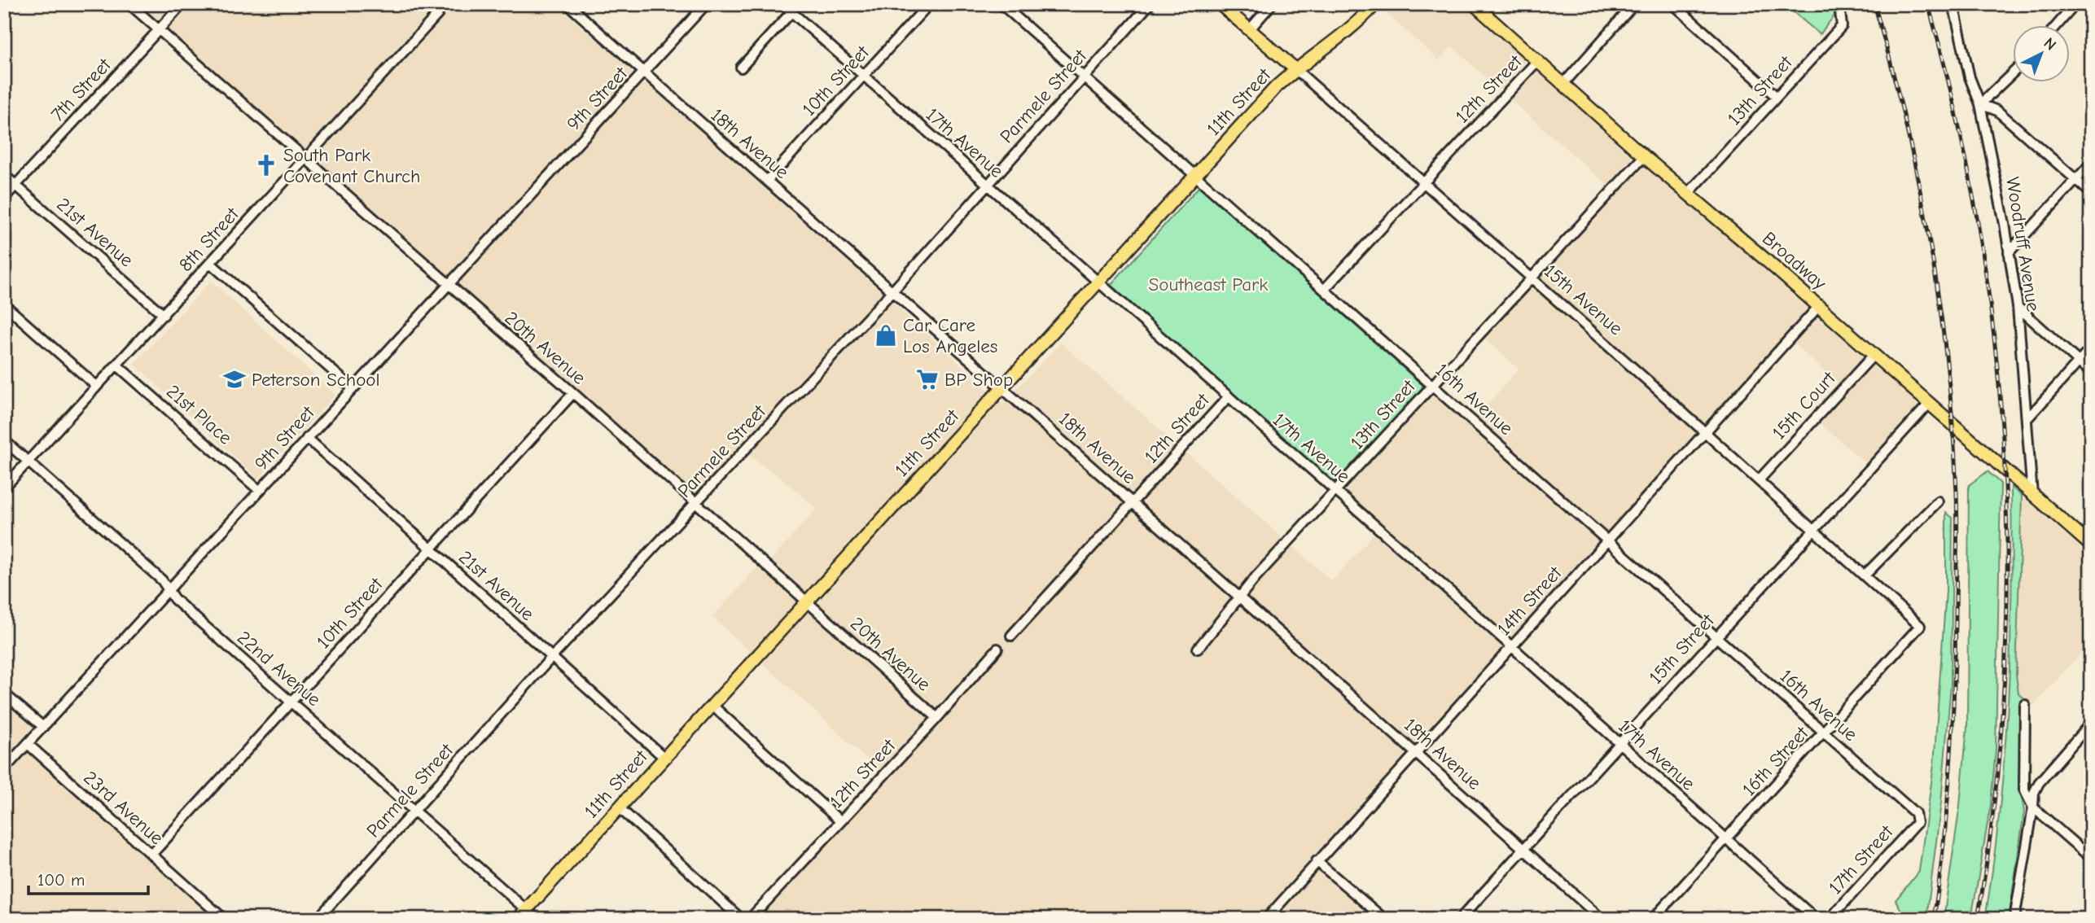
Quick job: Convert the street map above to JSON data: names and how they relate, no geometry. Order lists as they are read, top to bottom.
{
  "streets": {
    "main road": ["11th Street", "Broadway", "15th Avenue"],
    "street": [
      "10th Street",
      "12th Street",
      "7th Street",
      "13th Street",
      "Parmele Street",
      "9th Street",
      "17th Avenue",
      "18th Avenue",
      "21st Avenue",
      "8th Street",
      "Woodruff Avenue",
      "20th Avenue",
      "16th Avenue",
      "15th Court",
      "21st Place",
      "14th Street",
      "15th Street",
      "22nd Avenue",
      "16th Street",
      "23rd Avenue",
      "17th Street"
    ]
  },
  "crossings": [
    ["10th Street", "17th Avenue"],
    ["10th Street", "18th Avenue"],
    ["10th Street", "21st Avenue"],
    ["10th Street", "20th Avenue"],
    ["10th Street", "22nd Avenue"],
    ["10th Street", "23rd Avenue"],
    ["12th Street", "17th Avenue"],
    ["12th Street", "18th Avenue"],
    ["12th Street", "Broadway"],
    ["12th Street", "15th Avenue"],
    ["12th Street", "20th Avenue"],
    ["12th Street", "16th Avenue"],
    ["7th Street", "21st Avenue"],
    ["7th Street", "20th Avenue"],
    ["13th Street", "17th Avenue"],
    ["13th Street", "18th Avenue"],
    ["13th Street", "Broadway"],
    ["13th Street", "15th Avenue"],
    ["13th Street", "16th Avenue"],
    ["Parmele Street", "17th Avenue"],
    ["Parmele Street", "18th Avenue"],
    ["Parmele Street", "21st Avenue"],
    ["Parmele Street", "20th Avenue"],
    ["Parmele Street", "16th Avenue"],
    ["Parmele Street", "22nd Avenue"],
    ["9th Street", "18th Avenue"],
    ["9th Street", "21st Avenue"],
    ["9th Street", "20th Avenue"],
    ["9th Street", "21st Place"],
    ["9th Street", "22nd Avenue"],
    ["9th Street", "23rd Avenue"],
    ["11th Street", "17th Avenue"],
    ["11th Street", "18th Avenue"],
    ["11th Street", "21st Avenue"],
    ["11th Street", "15th Avenue"],
    ["11th Street", "20th Avenue"],
    ["11th Street", "16th Avenue"],
    ["11th Street", "22nd Avenue"],
    ["17th Avenue", "14th Street"],
    ["17th Avenue", "15th Street"],
    ["17th Avenue", "16th Street"],
    ["18th Avenue", "14th Street"],
    ["18th Avenue", "15th Street"],
    ["21st Avenue", "8th Street"],
    ["8th Street", "20th Avenue"],
    ["8th Street", "21st Place"],
    ["8th Street", "22nd Avenue"],
    ["Woodruff Avenue", "Broadway"],
    ["Broadway", "15th Court"],
    ["Broadway", "14th Street"],
    ["Broadway", "15th Street"],
    ["15th Avenue", "15th Court"],
    ["15th Avenue", "14th Street"],
    ["15th Avenue", "15th Street"],
    ["15th Avenue", "16th Street"],
    ["16th Avenue", "14th Street"],
    ["16th Avenue", "15th Street"],
    ["16th Avenue", "16th Street"],
    ["16th Avenue", "17th Street"]
  ],
  "parks": ["Southeast Park"],
  "places": {
    "church": ["South Park Covenant Church"],
    "shop": ["Car Care Los Angeles"],
    "school or university": ["Peterson School"],
    "supermarket": ["BP Shop"]
  },
  "scale_bar": "100 m",
  "north": "top right"
}
